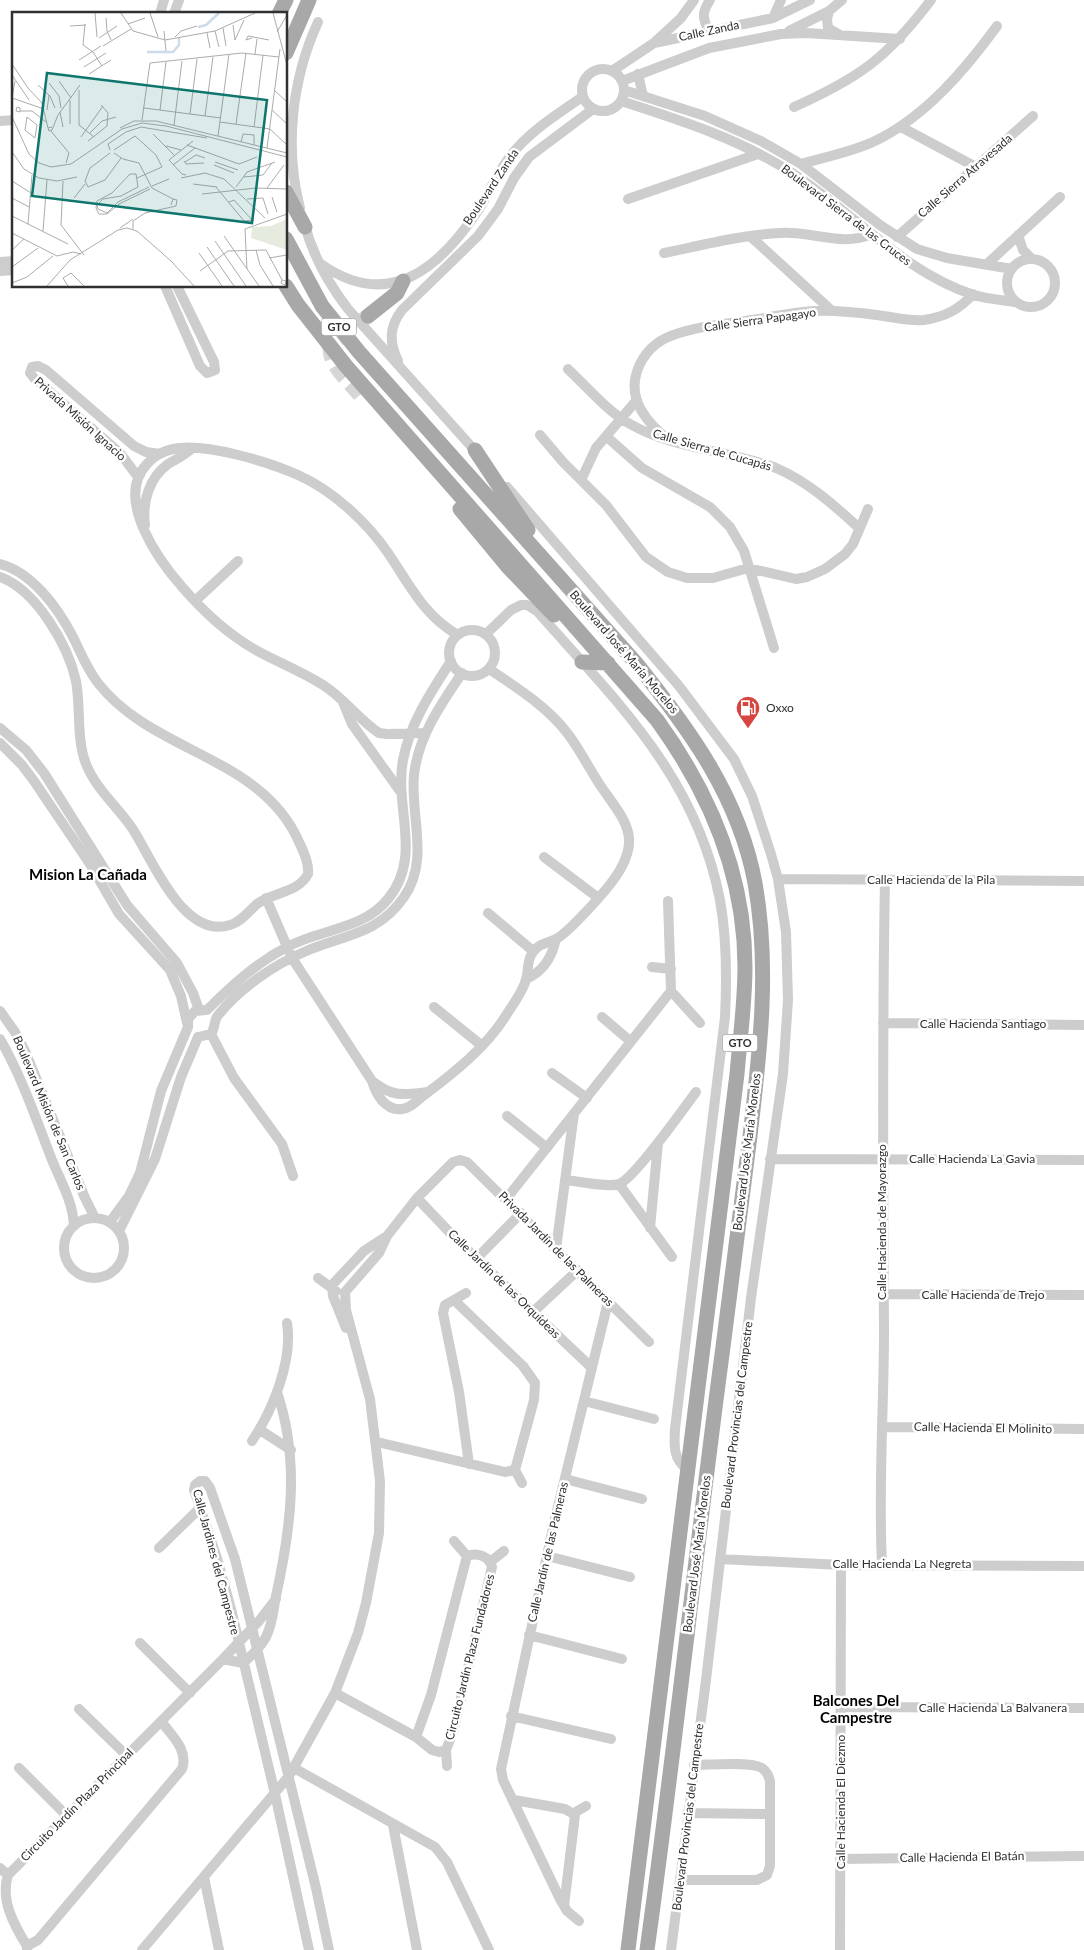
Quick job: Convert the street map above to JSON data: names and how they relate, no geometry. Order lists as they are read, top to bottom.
{
  "streets": {
    "main road": ["GTO", "Boulevard José María Morelos"],
    "street": [
      "Calle Zanda",
      "Calle Sierra Atravesada",
      "Boulevard Zanda",
      "Boulevard Sierra de las Cruces",
      "Calle Sierra Papagayo",
      "Privada Misión Ignacio",
      "Calle Sierra de Cucapás",
      "Calle Hacienda de la Pila",
      "Calle Hacienda Santiago",
      "Boulevard Misión de San Carlos",
      "Calle Hacienda La Gavia",
      "Calle Hacienda de Mayorazgo",
      "Privada Jardín de las Palmeras",
      "Calle Jardín de las Orquídeas",
      "Calle Hacienda de Trejo",
      "Boulevard Provincias del Campestre",
      "Calle Hacienda El Molinito",
      "Calle Jardín de las Palmeras",
      "Calle Jardines del Campestre",
      "Calle Hacienda La Negreta",
      "Circuito Jardín Plaza Fundadores",
      "Calle Hacienda La Balvanera",
      "Calle Hacienda El Diezmo",
      "Circuito Jardín Plaza Principal",
      "Calle Hacienda El Batán"
    ]
  },
  "crossings": [
    ["Calle Zanda", "Boulevard Zanda"],
    ["Calle Zanda", "Boulevard Sierra de las Cruces"],
    ["Calle Sierra Atravesada", "Boulevard Sierra de las Cruces"],
    ["Boulevard Zanda", "Boulevard Sierra de las Cruces"],
    ["Boulevard Zanda", "Boulevard Provincias del Campestre"],
    ["Boulevard Sierra de las Cruces", "Calle Sierra Papagayo"],
    ["Calle Hacienda de la Pila", "Calle Hacienda de Mayorazgo"],
    ["Calle Hacienda de la Pila", "Boulevard Provincias del Campestre"],
    ["Calle Hacienda Santiago", "Calle Hacienda de Mayorazgo"],
    ["Calle Hacienda La Gavia", "Calle Hacienda de Mayorazgo"],
    ["Calle Hacienda La Gavia", "Boulevard Provincias del Campestre"],
    ["Calle Hacienda de Mayorazgo", "Calle Hacienda de Trejo"],
    ["Calle Hacienda de Mayorazgo", "Calle Hacienda El Molinito"],
    ["Calle Hacienda de Mayorazgo", "Calle Hacienda La Negreta"],
    ["Privada Jardín de las Palmeras", "Calle Jardín de las Orquídeas"],
    ["Privada Jardín de las Palmeras", "Calle Jardín de las Palmeras"],
    ["Calle Jardín de las Orquídeas", "Calle Jardín de las Palmeras"],
    ["Boulevard Provincias del Campestre", "Calle Hacienda La Negreta"],
    ["Calle Jardines del Campestre", "Circuito Jardín Plaza Principal"],
    ["Calle Hacienda La Negreta", "Calle Hacienda El Diezmo"],
    ["Calle Hacienda La Balvanera", "Calle Hacienda El Diezmo"],
    ["Calle Hacienda El Diezmo", "Calle Hacienda El Batán"]
  ],
  "districts": ["Mision La Cañada", "Balcones Del Campestre"],
  "places": {
    "fuel station": ["Oxxo"]
  }
}
